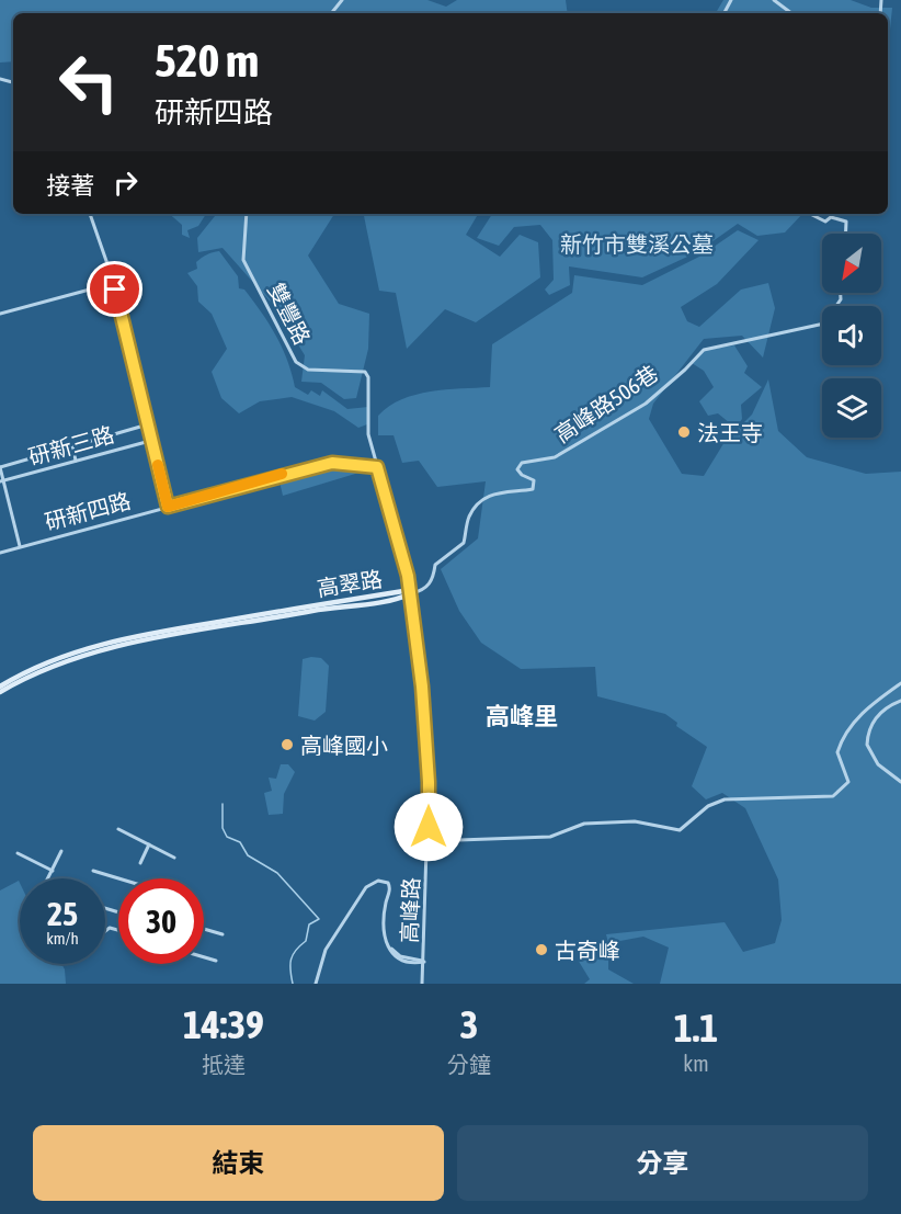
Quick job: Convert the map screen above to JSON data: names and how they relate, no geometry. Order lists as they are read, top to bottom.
{
  "streets": {
    "street": [
      "雙豐路",
      "高峰路506巷",
      "研新三路",
      "研新四路",
      "高翠路",
      "高峰路"
    ]
  },
  "crossings": [
    ["雙豐路", "高峰路"],
    ["高峰路506巷", "高翠路"],
    ["高峰路506巷", "高峰路"],
    ["研新四路", "高峰路"],
    ["高翠路", "高峰路"]
  ],
  "districts": ["高峰里"],
  "parks": ["新竹市雙溪公墓"],
  "places": ["法王寺", "高峰國小", "古奇峰"],
  "north": "bottom left",
  "page": {
    "turn": ["520 m", "研新四路"],
    "then": "接著",
    "speed": "25 km/h",
    "limit": "30",
    "eta": [
      "14:39",
      "抵達",
      "3",
      "分鐘",
      "1.1",
      "km"
    ],
    "buttons": ["結束", "分享"]
  }
}
